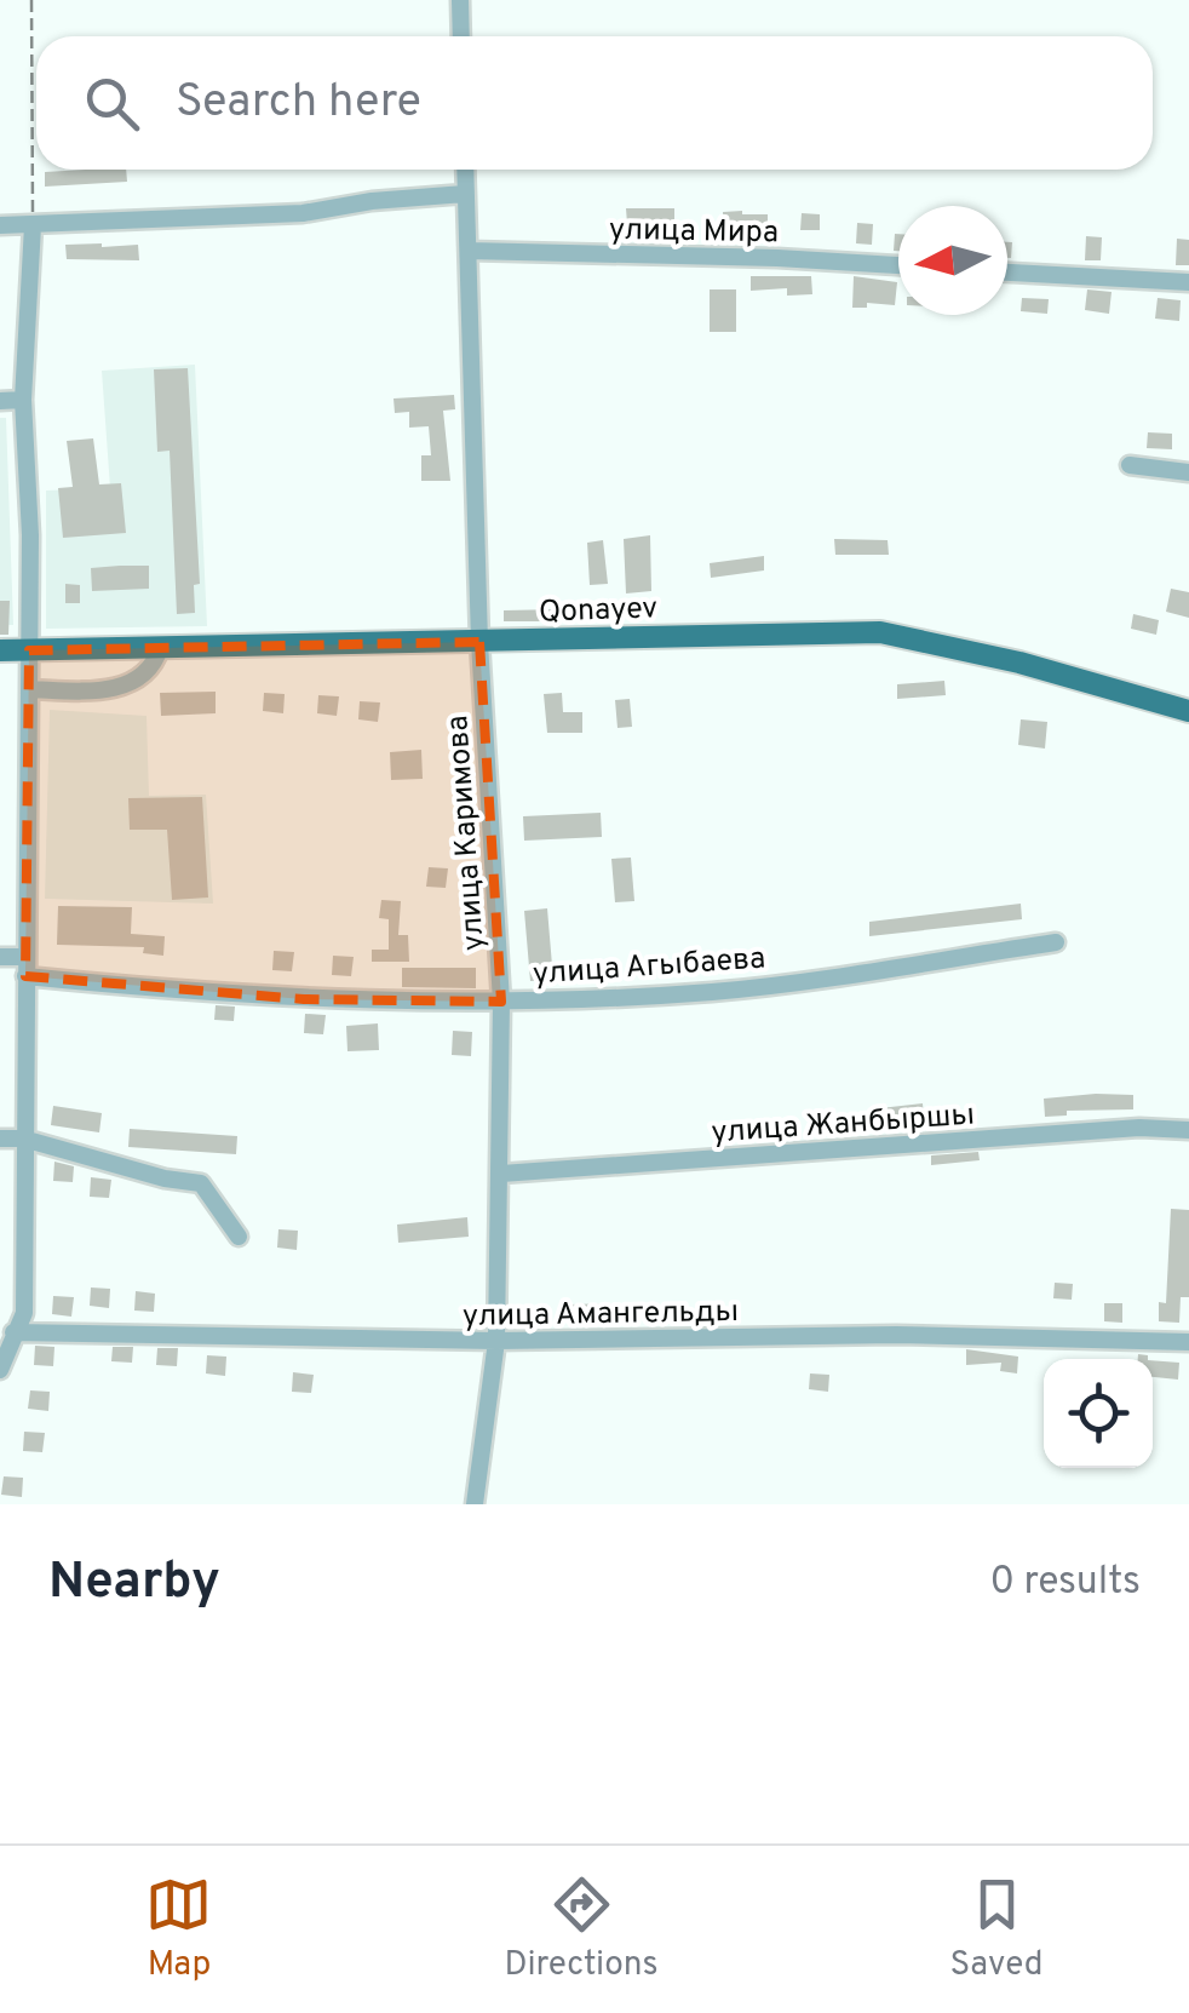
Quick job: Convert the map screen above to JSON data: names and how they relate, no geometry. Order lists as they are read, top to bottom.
{
  "streets": {
    "main road": ["Qonayev"],
    "street": [
      "улица Мира",
      "улица Каримова",
      "улица Агыбаева",
      "улица Жанбыршы",
      "улица Амангельды"
    ]
  },
  "crossings": [
    ["улица Мира", "улица Каримова"],
    ["Qonayev", "улица Каримова"],
    ["улица Каримова", "улица Агыбаева"],
    ["улица Каримова", "улица Жанбыршы"],
    ["улица Каримова", "улица Амангельды"]
  ],
  "north": "left",
  "page": {
    "search": "Search here",
    "heading": ["Nearby", "0 results"],
    "nav": ["Map", "Directions", "Saved"]
  }
}
